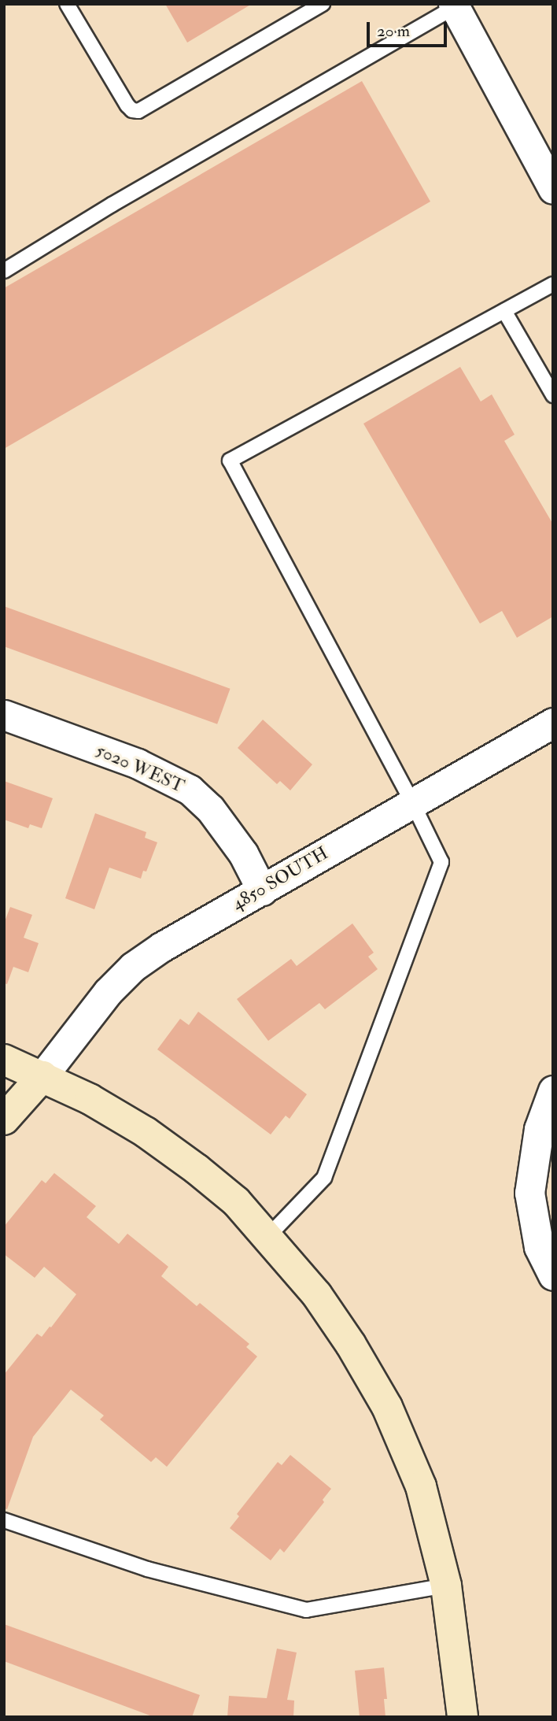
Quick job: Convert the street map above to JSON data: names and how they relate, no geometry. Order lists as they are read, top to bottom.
{
  "streets": {
    "street": ["5020 WEST", "4850 SOUTH"]
  },
  "crossings": [
    ["5020 WEST", "4850 SOUTH"]
  ],
  "scale_bar": "20 m"
}
